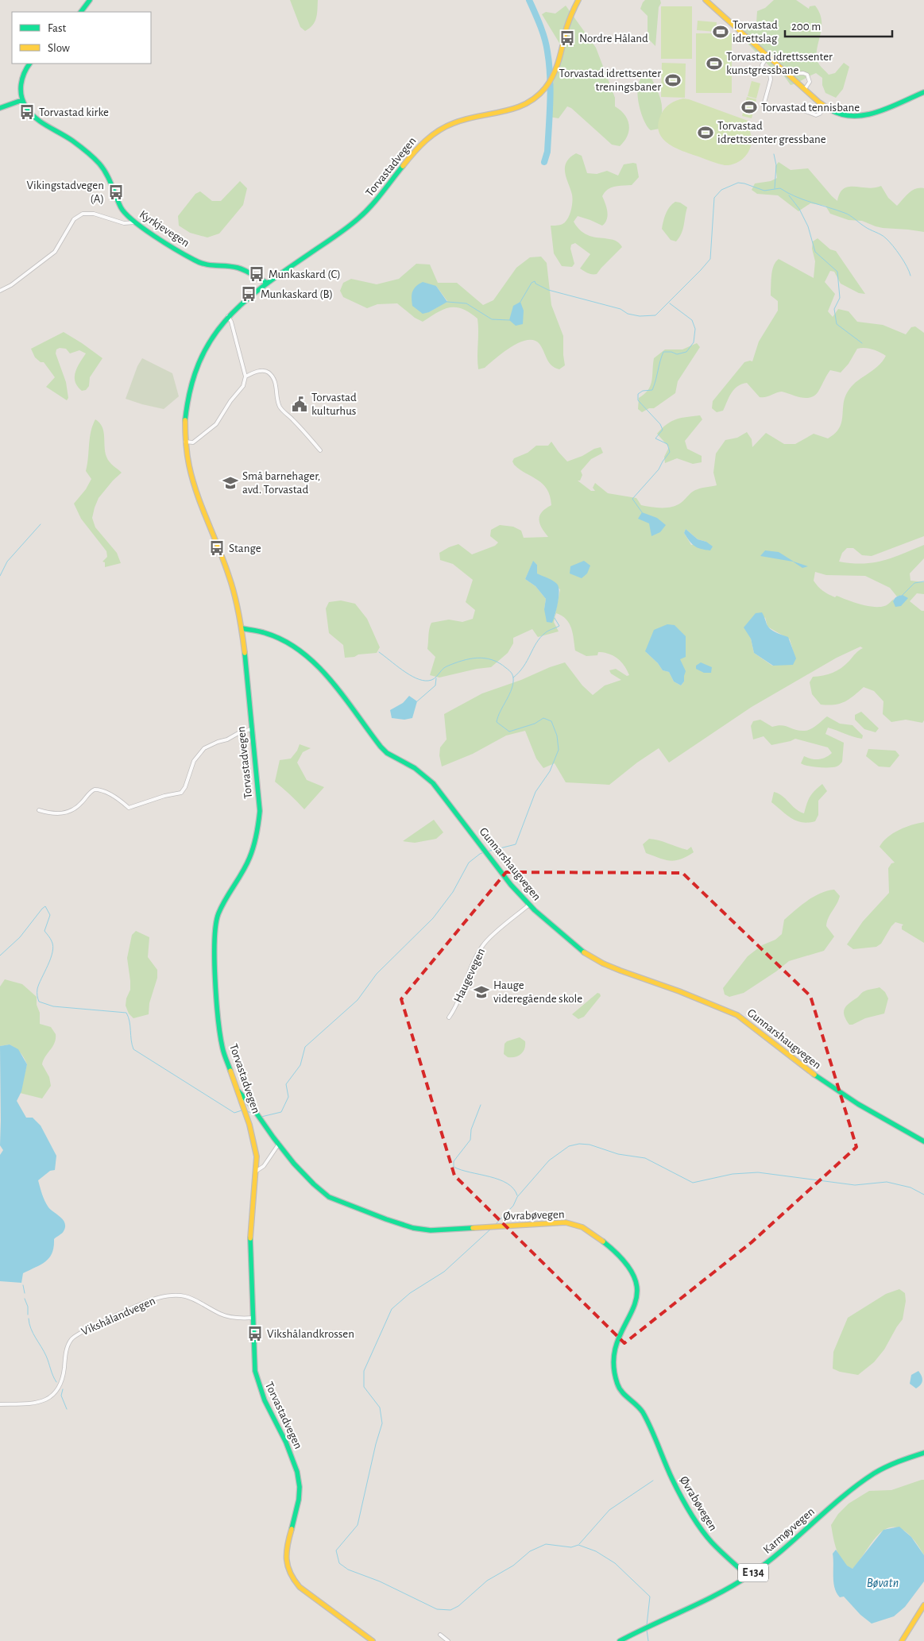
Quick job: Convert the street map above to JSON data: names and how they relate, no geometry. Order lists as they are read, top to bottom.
{
  "streets": {
    "main road": [
      "Torvastadvegen",
      "Kyrkjevegen",
      "Gunnarshaugvegen",
      "Øvrabøvegen",
      "Karmøyvegen",
      "E 134"
    ],
    "street": ["Haugevegen", "Vikshålandvegen"]
  },
  "crossings": [
    ["Torvastadvegen", "Kyrkjevegen"],
    ["Torvastadvegen", "Gunnarshaugvegen"],
    ["Torvastadvegen", "Øvrabøvegen"],
    ["Torvastadvegen", "Vikshålandvegen"],
    ["Gunnarshaugvegen", "Haugevegen"],
    ["Øvrabøvegen", "Karmøyvegen"],
    ["Karmøyvegen", "E 134"]
  ],
  "water": ["Bøvatn"],
  "places": {
    "sports": [
      "Torvastad idrettslag",
      "Torvastad idrettssenter kunstgressbane",
      "Torvastad idrettsenter treningsbaner",
      "Torvastad tennisbane",
      "Torvastad idrettssenter gressbane"
    ],
    "bus stop": [
      "Nordre Håland",
      "Torvastad kirke",
      "Vikingstadvegen (A)",
      "Munkaskard (C)",
      "Munkaskard (B)",
      "Stange",
      "Vikshålandkrossen"
    ],
    "public building": ["Torvastad kulturhus"],
    "school or university": ["Små barnehager, avd. Torvastad", "Hauge videregående skole"]
  },
  "legend": ["Fast", "Slow"],
  "scale_bar": "200 m"
}
